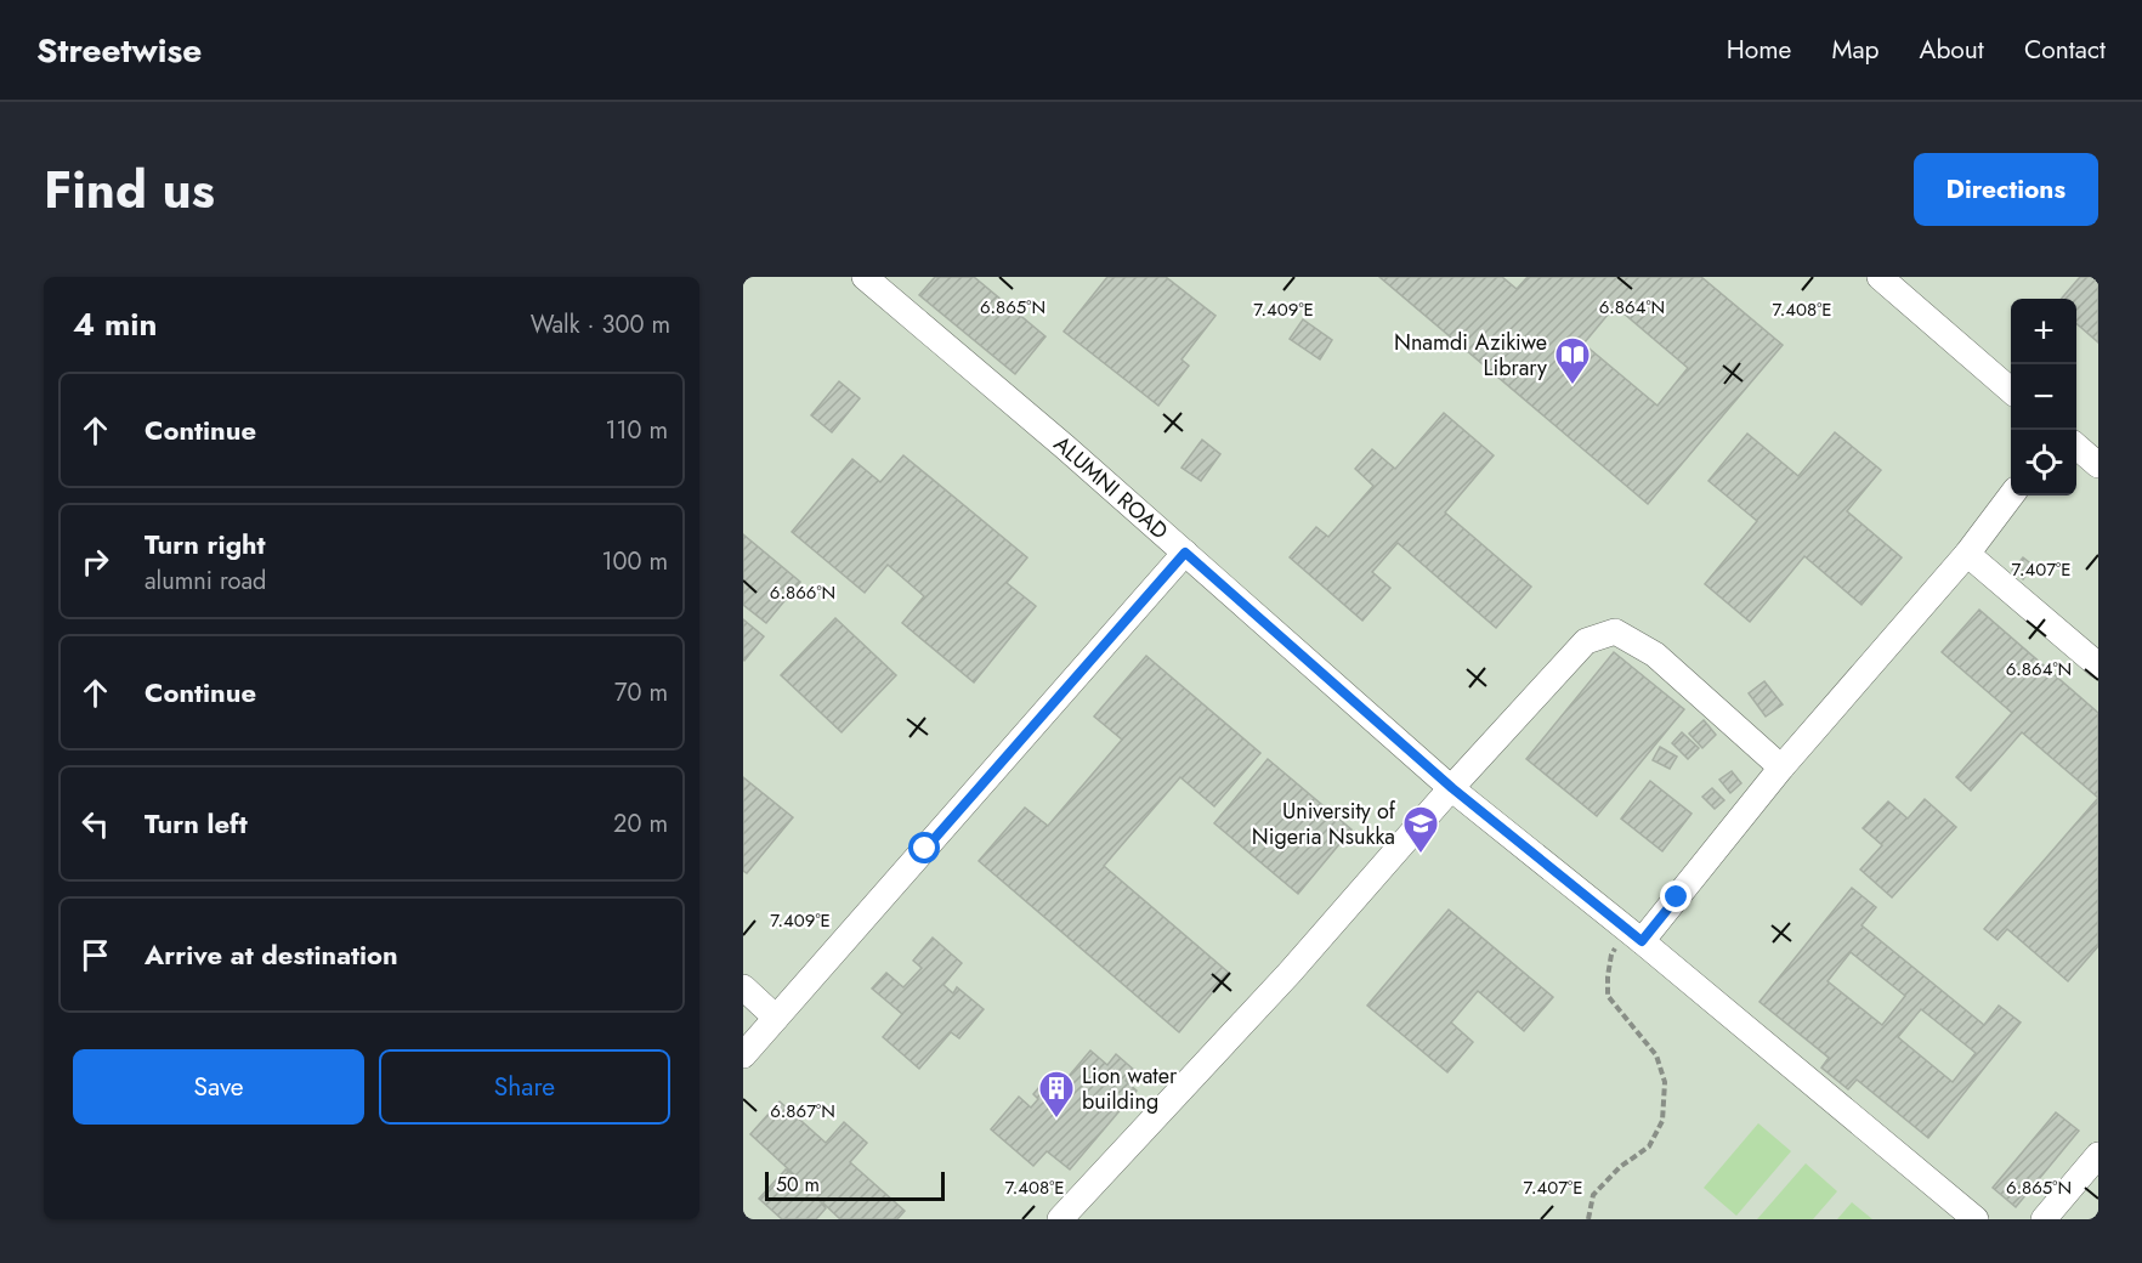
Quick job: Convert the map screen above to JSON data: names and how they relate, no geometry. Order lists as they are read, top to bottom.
{
  "streets": {
    "street": ["ALUMNI ROAD"]
  },
  "places": {
    "library": ["Nnamdi Azikiwe Library"],
    "school or university": ["University of Nigeria Nsukka"],
    "building": ["Lion water building"]
  },
  "scale_bar": "50 m",
  "page": {
    "header": "Streetwise",
    "nav": [
      "Home",
      "Map",
      "About",
      "Contact"
    ],
    "title": "Find us",
    "buttons": [
      "Directions",
      ["Save", "Share"]
    ],
    "heading": ["4 min", "Walk · 300 m"],
    "map_buttons": ["+", "−"],
    "list": [
      ["Continue", "110 m"],
      ["Turn right", "alumni road", "100 m"],
      ["Continue", "70 m"],
      ["Turn left", "20 m"],
      "Arrive at destination"
    ],
    "scale": "50 m"
  },
  "coordinates": [
    "6.865°N",
    "6.864°N",
    "7.409°E",
    "7.408°E",
    "7.407°E",
    "6.866°N",
    "6.867°N"
  ]
}
